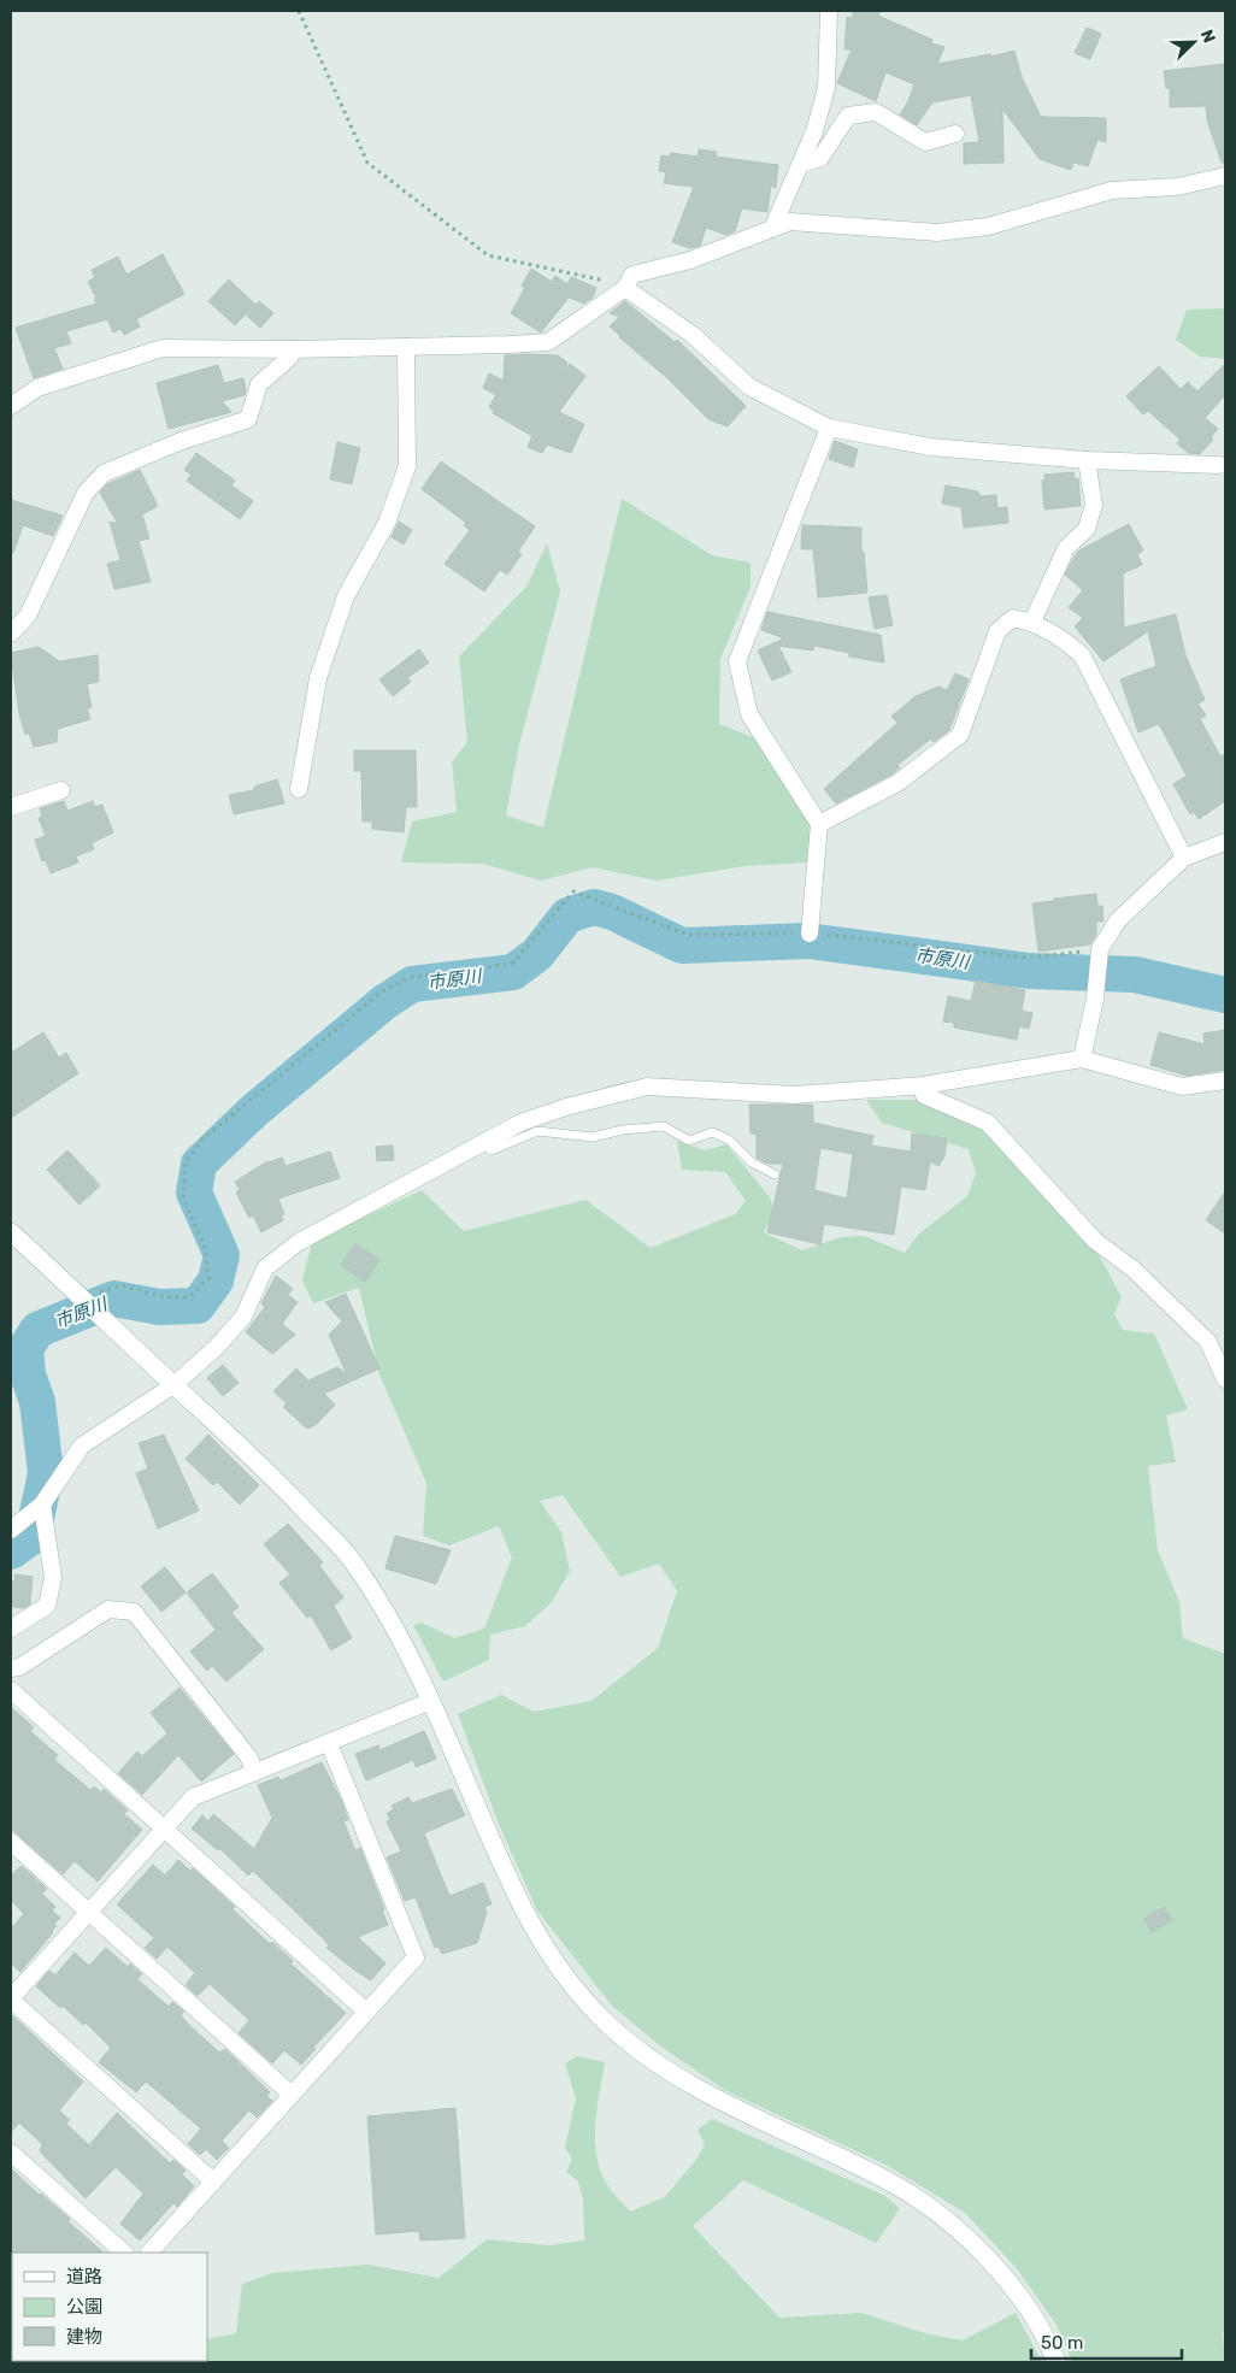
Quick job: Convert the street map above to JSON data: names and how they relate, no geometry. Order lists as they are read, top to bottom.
{
  "water": ["市原川"],
  "legend": ["道路", "公園", "建物"],
  "scale_bar": "50 m",
  "north": "top right"
}
